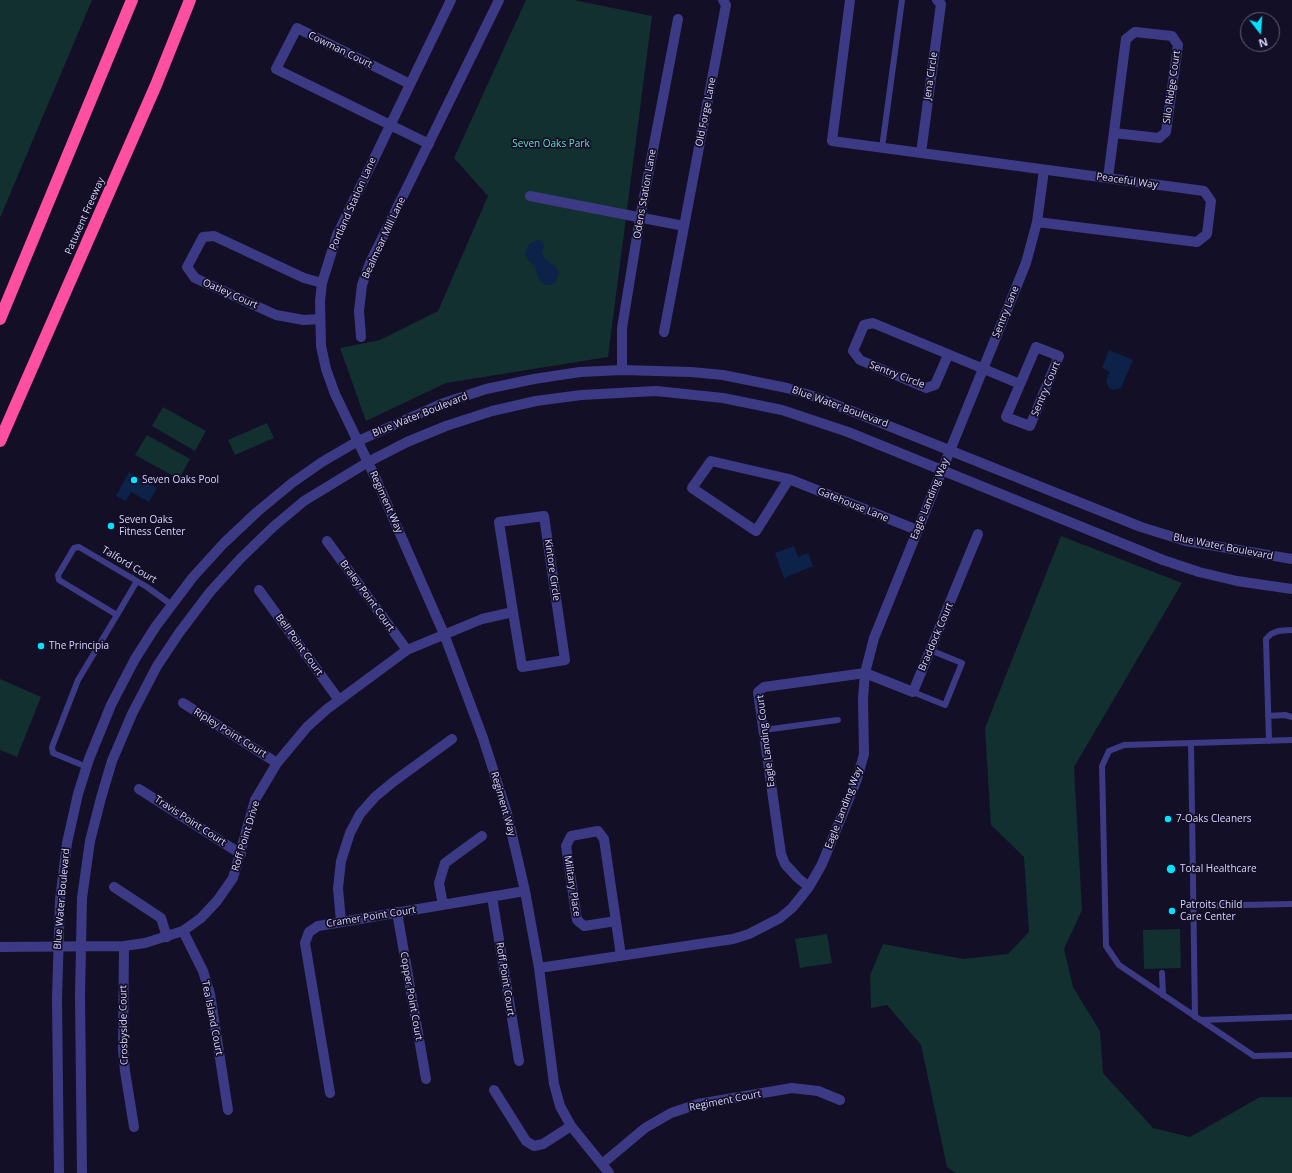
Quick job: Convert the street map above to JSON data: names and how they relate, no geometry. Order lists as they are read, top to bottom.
{
  "streets": {
    "highway": ["Patuxent Freeway"],
    "street": [
      "Cowman Court",
      "Jena Circle",
      "Silo Ridge Court",
      "Old Forge Lane",
      "Peaceful Way",
      "Odens Station Lane",
      "Portland Station Lane",
      "Bealmear Mill Lane",
      "Oatley Court",
      "Sentry Lane",
      "Sentry Circle",
      "Sentry Court",
      "Blue Water Boulevard",
      "Eagle Landing Way",
      "Regiment Way",
      "Gatehouse Lane",
      "Kintore Circle",
      "Braley Point Court",
      "Braddock Court",
      "Bell Point Court",
      "Ripley Point Court",
      "Eagle Landing Court",
      "Travis Point Court",
      "Roff Point Drive",
      "Military Place",
      "Cramer Point Court",
      "Roff Point Court",
      "Copper Point Court",
      "Tea Island Court",
      "Crosbyside Court",
      "Regiment Court"
    ],
    "lane": ["Talford Court"]
  },
  "crossings": [
    ["Cowman Court", "Portland Station Lane"],
    ["Jena Circle", "Peaceful Way"],
    ["Silo Ridge Court", "Peaceful Way"],
    ["Peaceful Way", "Sentry Lane"],
    ["Odens Station Lane", "Blue Water Boulevard"],
    ["Portland Station Lane", "Oatley Court"],
    ["Portland Station Lane", "Blue Water Boulevard"],
    ["Portland Station Lane", "Regiment Way"],
    ["Sentry Lane", "Sentry Circle"],
    ["Sentry Lane", "Blue Water Boulevard"],
    ["Sentry Lane", "Eagle Landing Way"],
    ["Blue Water Boulevard", "Eagle Landing Way"],
    ["Blue Water Boulevard", "Regiment Way"],
    ["Blue Water Boulevard", "Talford Court"],
    ["Blue Water Boulevard", "Roff Point Drive"],
    ["Eagle Landing Way", "Regiment Way"],
    ["Eagle Landing Way", "Gatehouse Lane"],
    ["Eagle Landing Way", "Eagle Landing Court"],
    ["Eagle Landing Way", "Military Place"],
    ["Regiment Way", "Roff Point Drive"],
    ["Regiment Way", "Cramer Point Court"],
    ["Regiment Way", "Regiment Court"],
    ["Braley Point Court", "Roff Point Drive"],
    ["Bell Point Court", "Roff Point Drive"],
    ["Ripley Point Court", "Roff Point Drive"],
    ["Travis Point Court", "Roff Point Drive"],
    ["Roff Point Drive", "Tea Island Court"],
    ["Roff Point Drive", "Crosbyside Court"],
    ["Cramer Point Court", "Roff Point Court"],
    ["Cramer Point Court", "Copper Point Court"]
  ],
  "parks": ["Seven Oaks Park"],
  "places": [
    "Seven Oaks Pool",
    "Seven Oaks Fitness Center",
    "The Principia",
    "7-Oaks Cleaners",
    "Total Healthcare",
    "Patroits Child Care Center"
  ],
  "north": "bottom"
}
